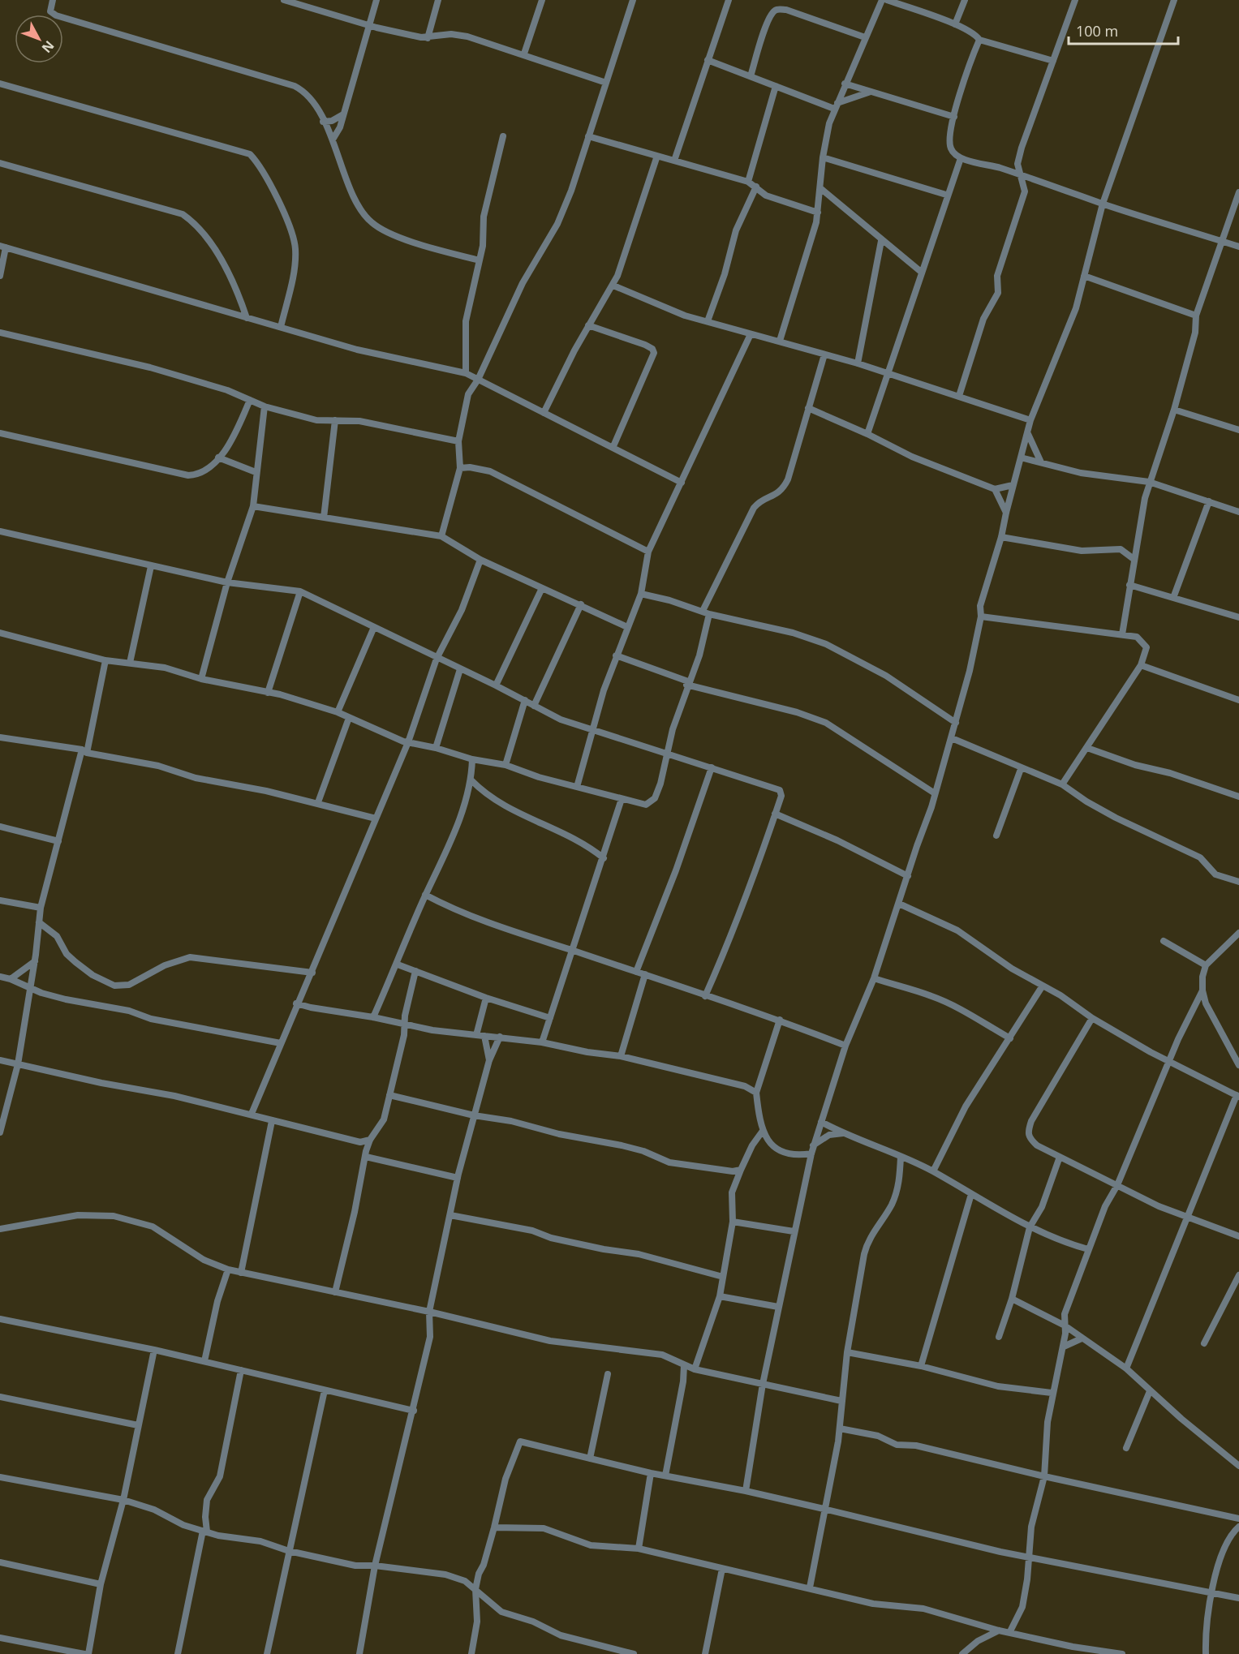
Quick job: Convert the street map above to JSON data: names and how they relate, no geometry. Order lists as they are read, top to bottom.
{
  "scale_bar": "100 m",
  "north": "bottom right"
}
